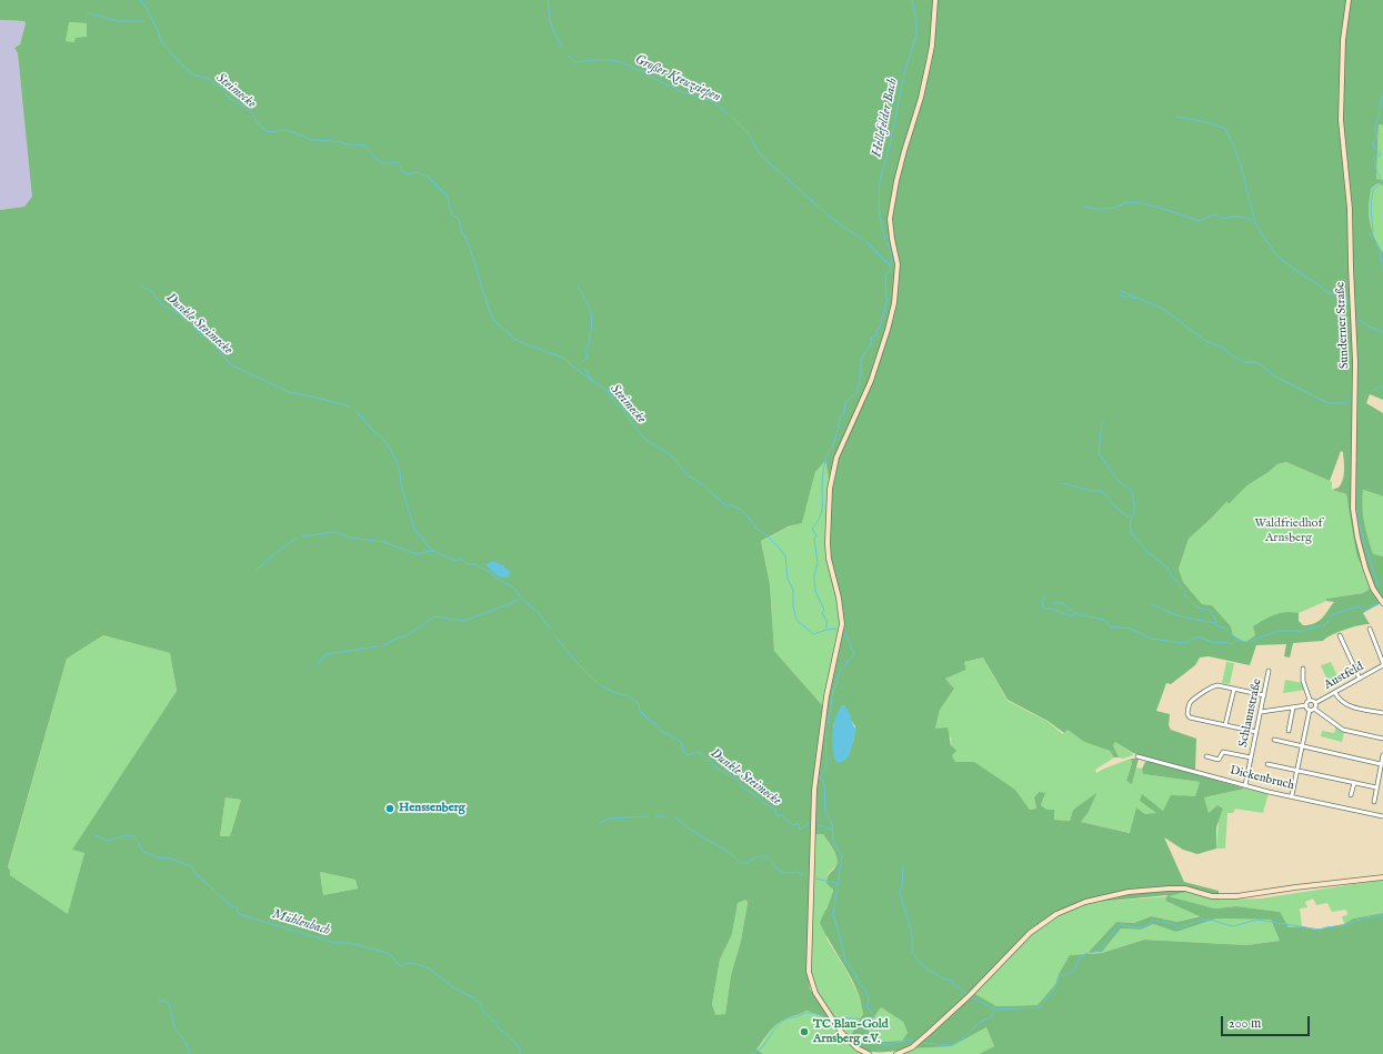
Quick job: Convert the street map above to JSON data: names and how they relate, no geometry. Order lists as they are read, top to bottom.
{
  "streets": {
    "main road": ["Sunderner Straße"],
    "street": ["Austfeld", "Schlaunstraße", "Dickenbruch"]
  },
  "crossings": [
    ["Schlaunstraße", "Dickenbruch"]
  ],
  "water": [
    "Großer Kreuzsiepen",
    "Steimecke",
    "Hellefelder Bach",
    "Dunkle Steimecke",
    "Mühlenbach"
  ],
  "parks": ["Waldfriedhof Arnsberg"],
  "places": ["Henssenberg", "TC Blau-Gold Arnsberg e.V."],
  "scale_bar": "200 m"
}
